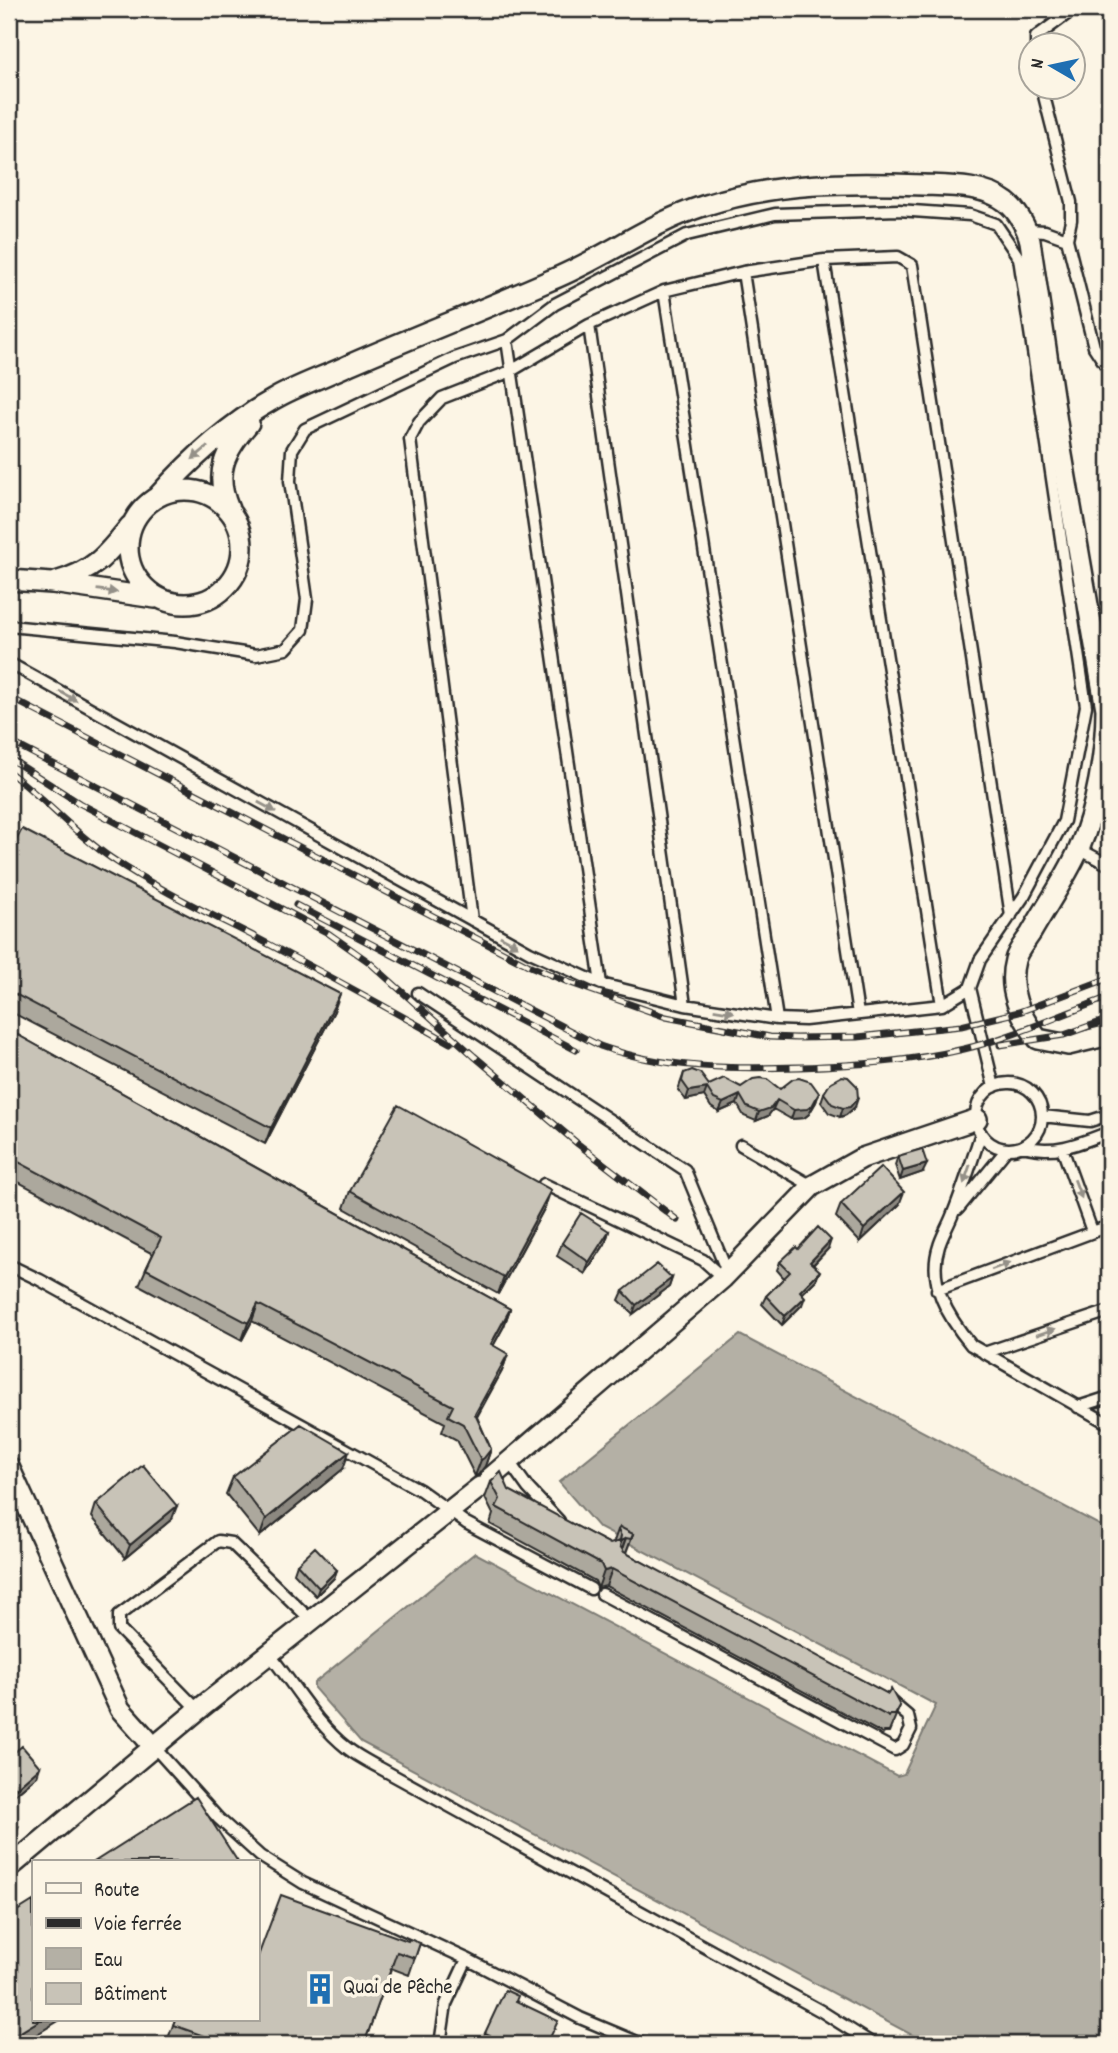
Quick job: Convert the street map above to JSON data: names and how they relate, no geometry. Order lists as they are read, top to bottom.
{
  "places": {
    "building": ["Quai de Pêche"]
  },
  "legend": [
    "Route",
    "Voie ferrée",
    "Eau",
    "Bâtiment"
  ],
  "north": "left"
}
